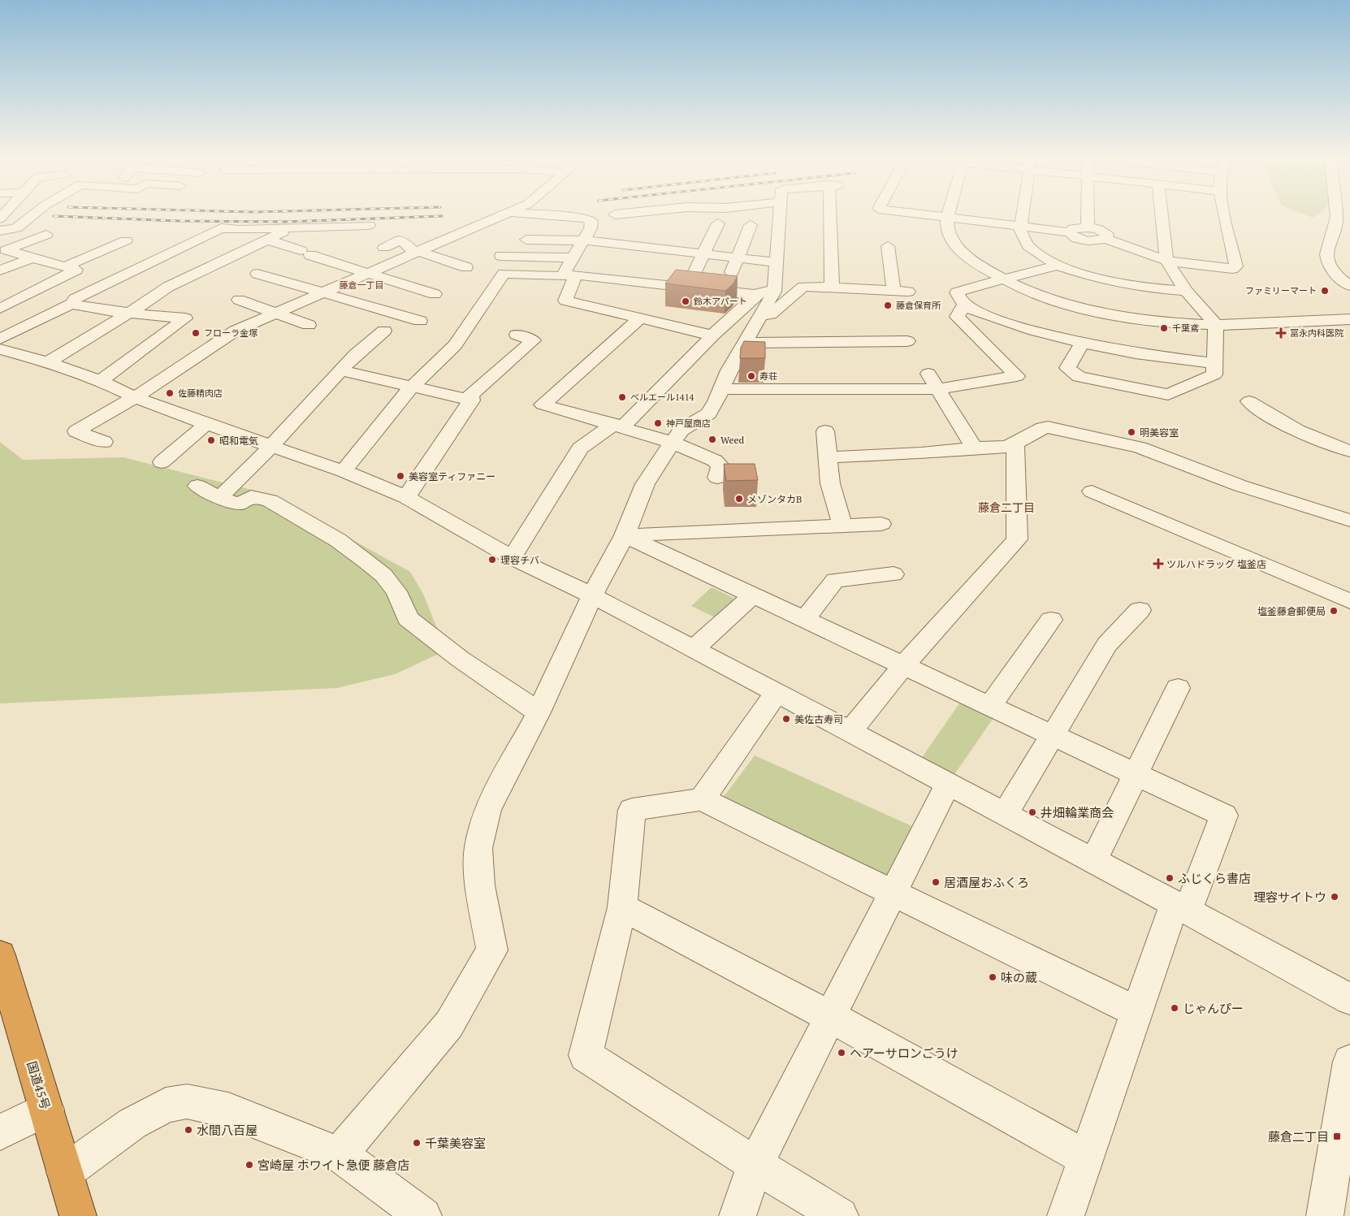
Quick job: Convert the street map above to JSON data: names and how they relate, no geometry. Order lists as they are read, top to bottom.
{
  "streets": {
    "highway": ["国道45号"]
  },
  "districts": ["藤倉一丁目", "藤倉二丁目"],
  "places": {
    "other": [
      "ファミリーマート",
      "鈴木アパート",
      "藤倉保育所",
      "千葉鳶",
      "フローラ金塚",
      "寿荘",
      "佐藤精肉店",
      "ベルエール1414",
      "神戸屋商店",
      "明美容室",
      "Weed",
      "昭和電気",
      "美容室ティファニー",
      "メゾンタカB",
      "理容チバ",
      "塩釜藤倉郵便局",
      "美佐古寿司",
      "井畑輪業商会",
      "ふじくら書店",
      "居酒屋おふくろ",
      "理容サイトウ",
      "味の蔵",
      "じゃんぴー",
      "ヘアーサロンごうけ",
      "水間八百屋",
      "千葉美容室",
      "宮崎屋 ホワイト急便 藤倉店"
    ],
    "health": ["冨永内科医院", "ツルハドラッグ 塩釜店"],
    "transit": ["藤倉二丁目"]
  }
}
